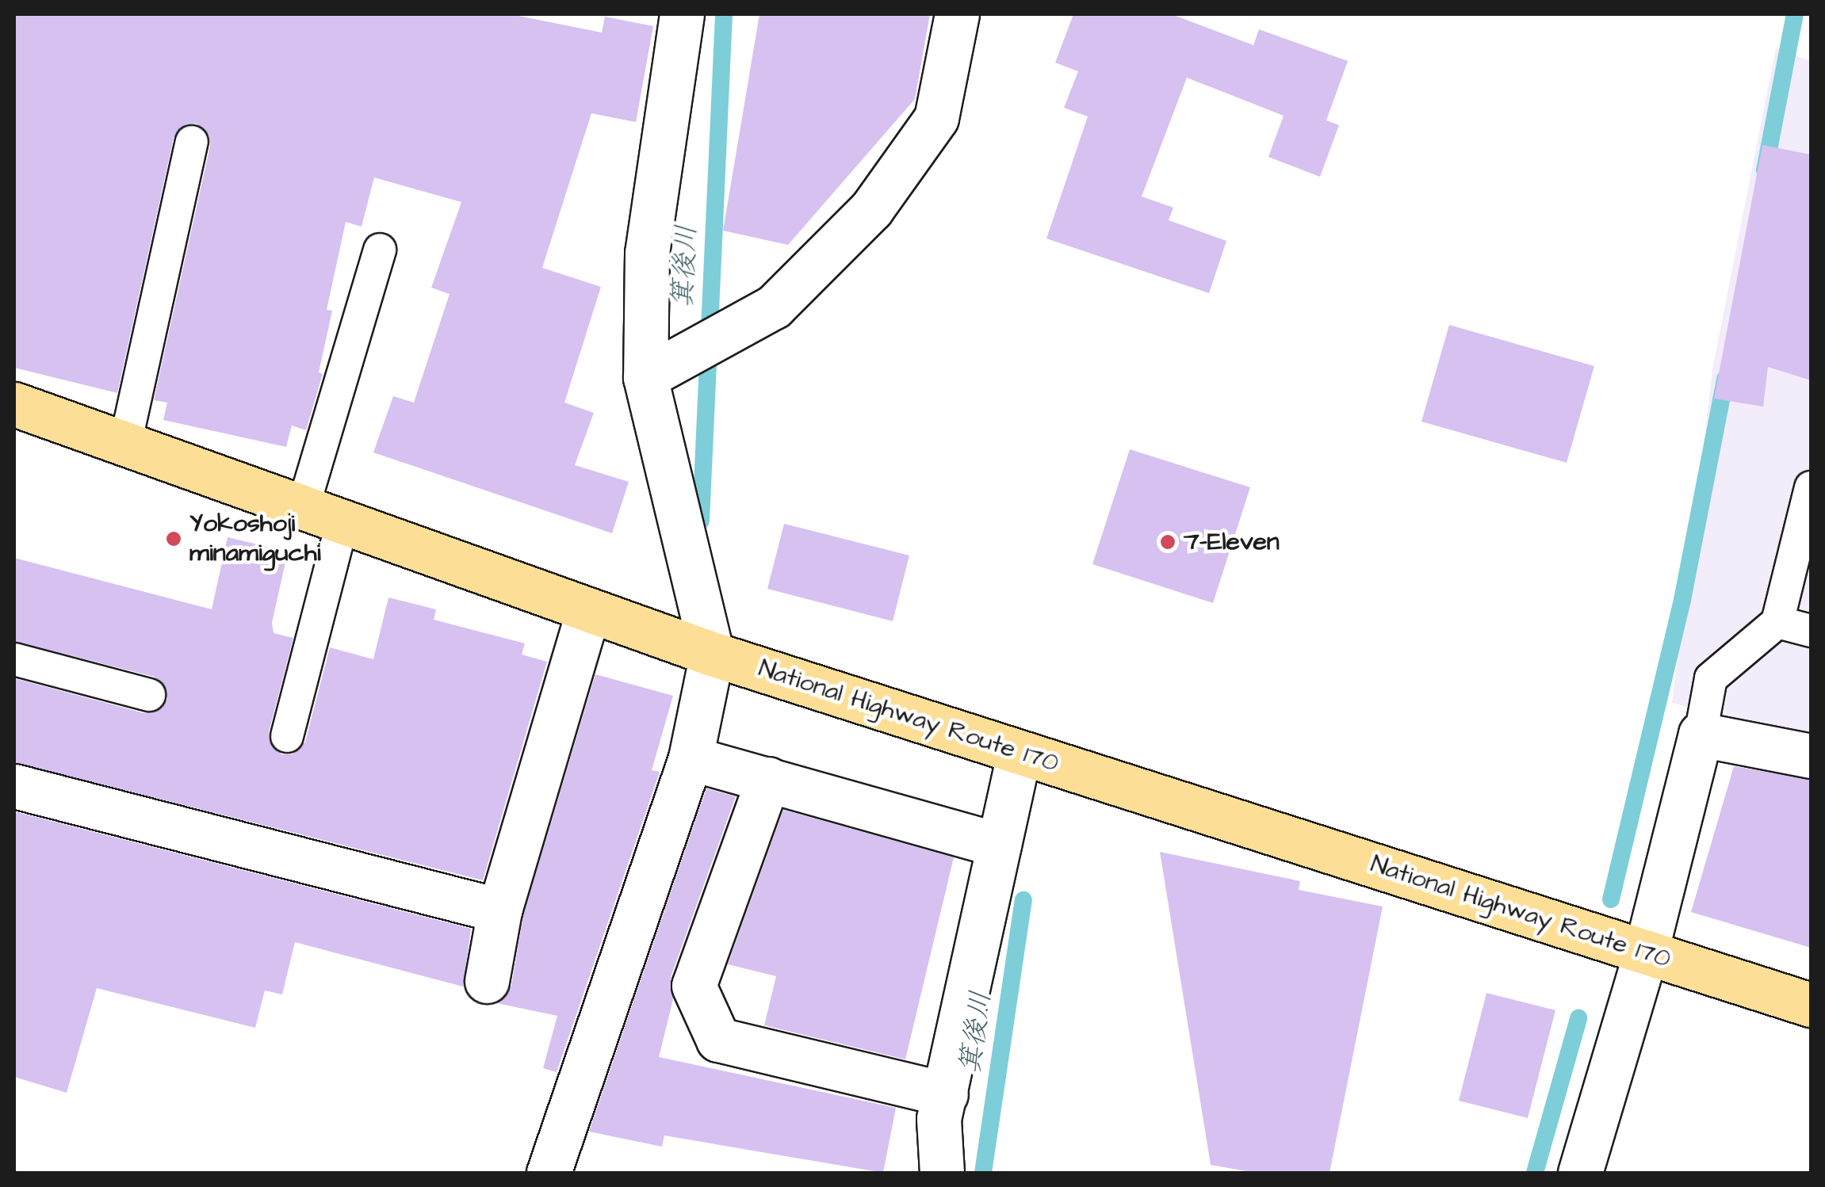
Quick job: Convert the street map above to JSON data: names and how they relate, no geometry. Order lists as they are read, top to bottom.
{
  "streets": {
    "highway": ["National Highway Route 170"]
  },
  "water": ["箕後川"],
  "places": ["Yokoshoji minamiguchi", "7-Eleven"]
}
